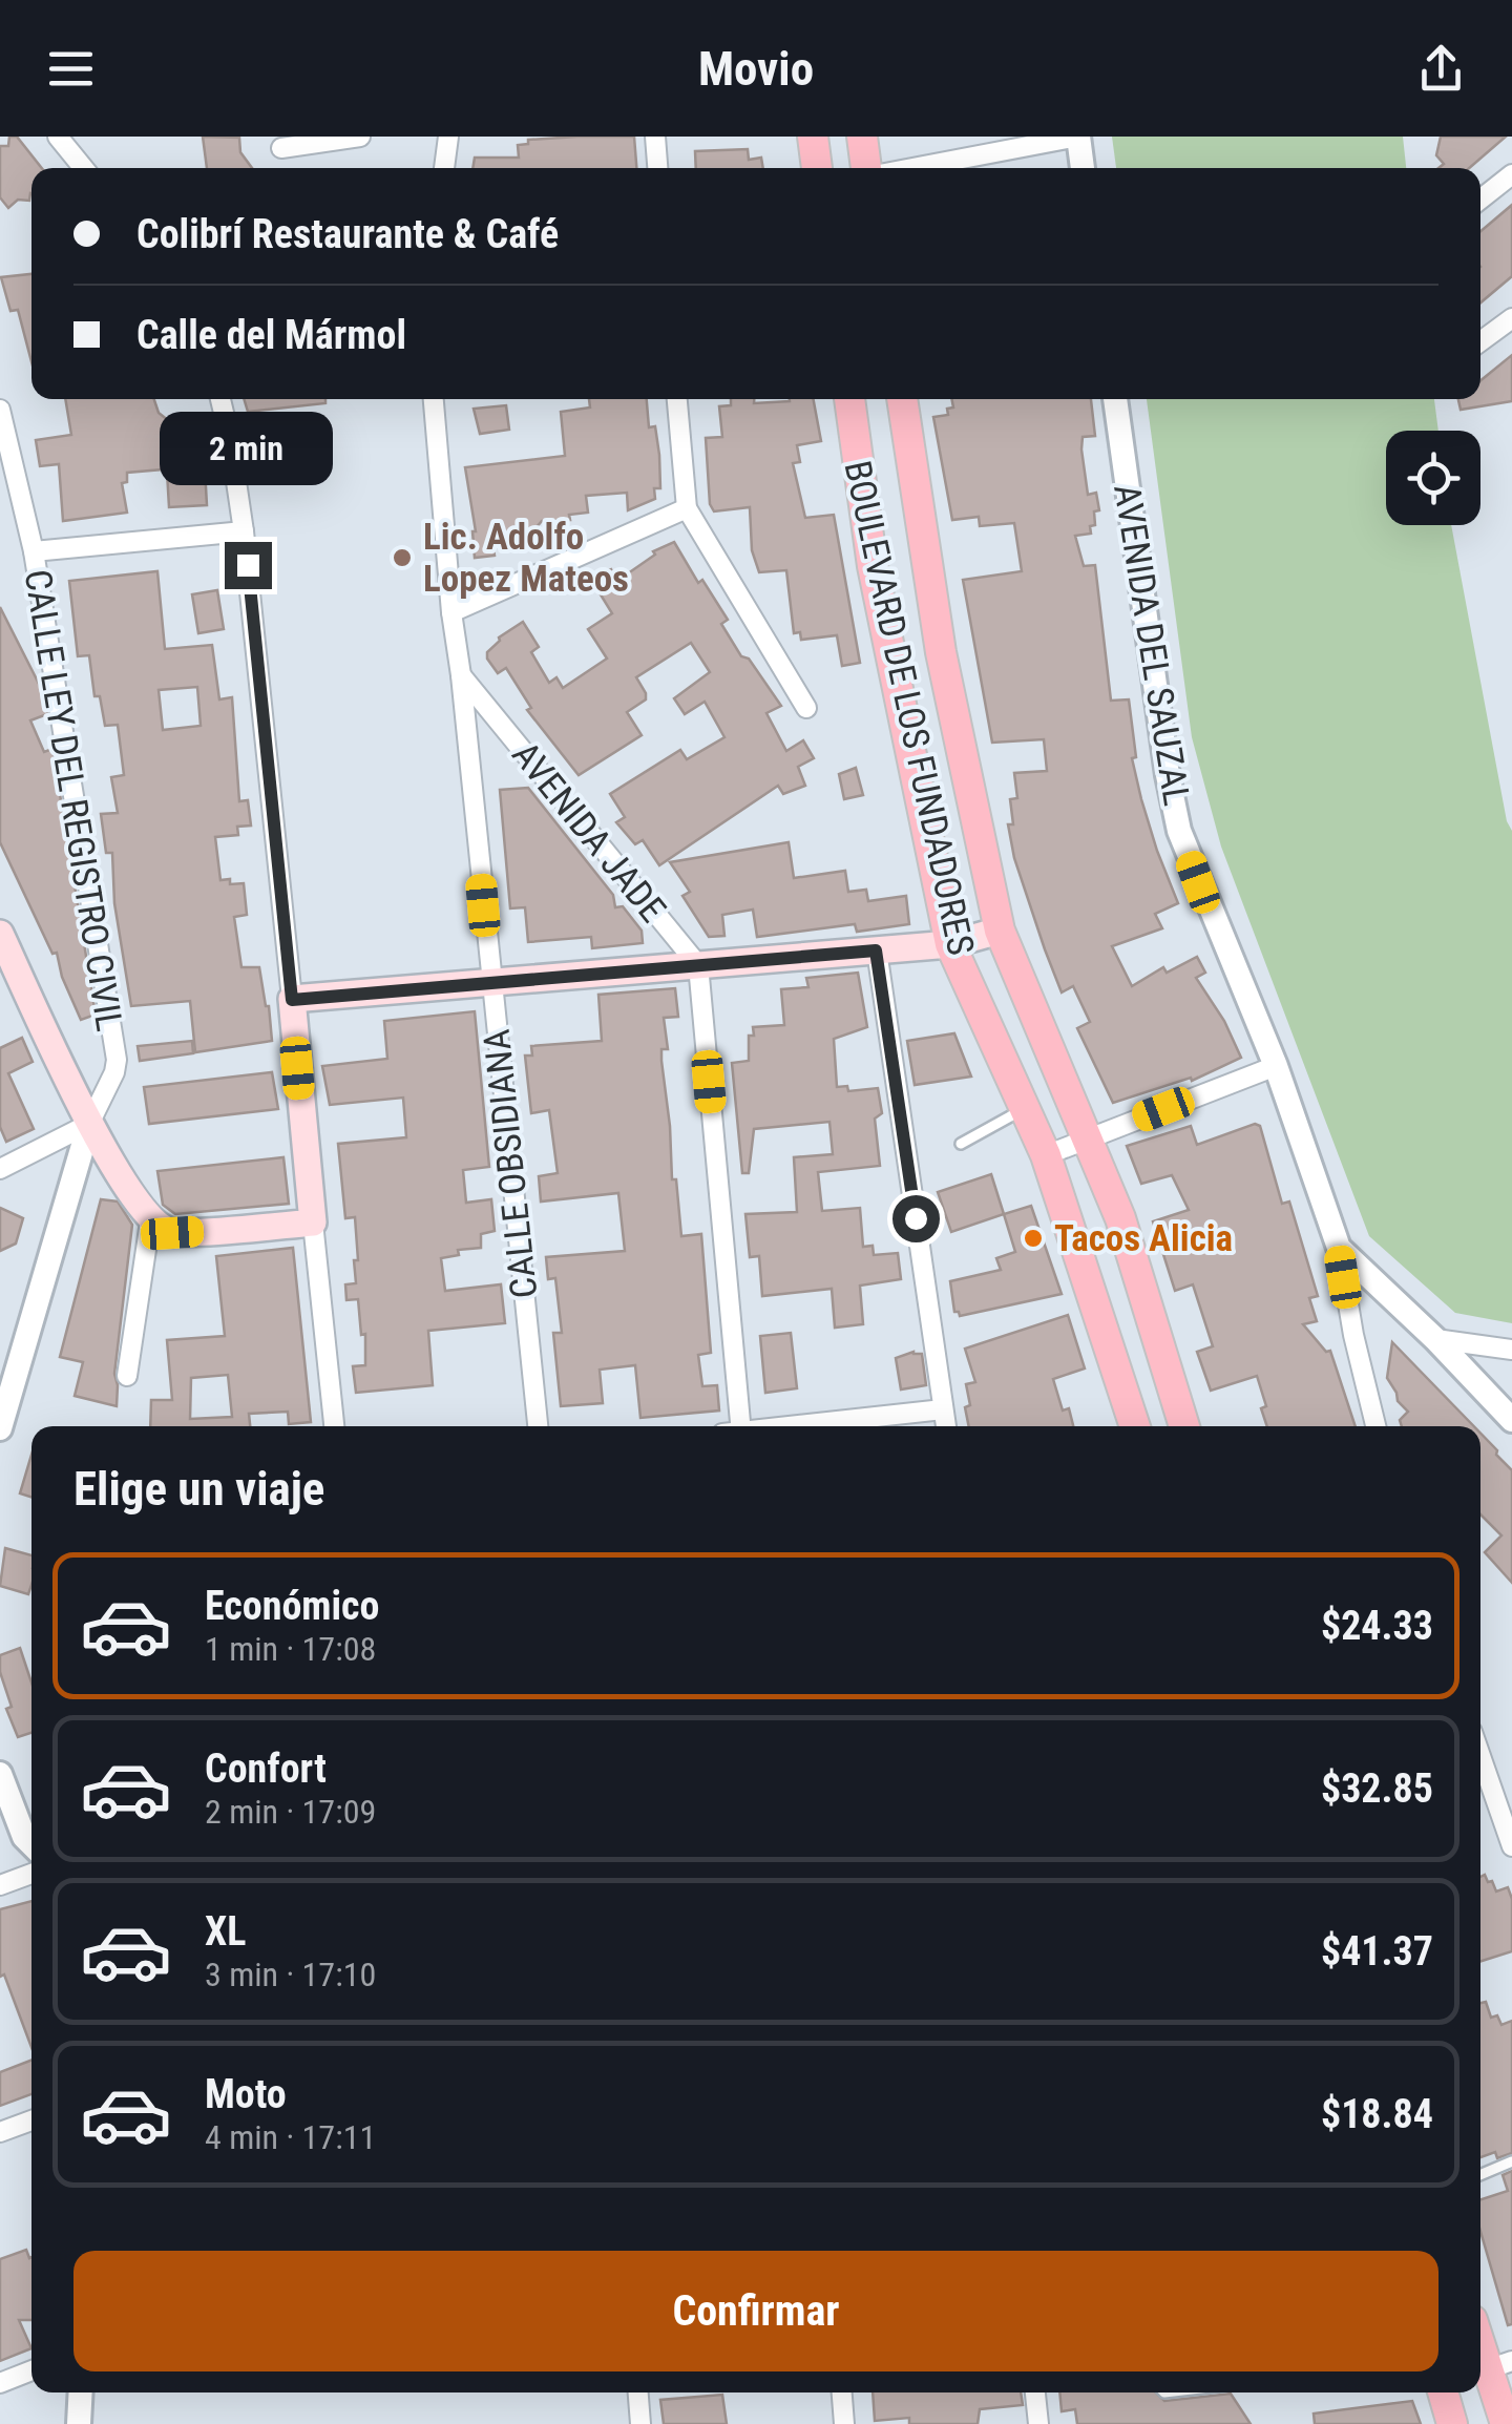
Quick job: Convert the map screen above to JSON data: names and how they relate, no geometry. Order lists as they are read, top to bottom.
{
  "streets": {
    "main road": ["BOULEVARD DE LOS FUNDADORES"],
    "street": [
      "AVENIDA DEL SAUZAL",
      "CALLE LEY DEL REGISTRO CIVIL",
      "AVENIDA JADE",
      "CALLE OBSIDIANA"
    ]
  },
  "crossings": [
    ["AVENIDA JADE", "CALLE OBSIDIANA"]
  ],
  "places": ["Lic. Adolfo Lopez Mateos", "Tacos Alicia"],
  "page": {
    "header": "Movio",
    "banner": ["Colibrí Restaurante & Café", "Calle del Mármol"],
    "bubble": "2 min",
    "heading": "Elige un viaje",
    "list": [
      {
        "name": "Económico",
        "note": "1 min · 17:08",
        "value": "$24.33"
      },
      {
        "name": "Confort",
        "note": "2 min · 17:09",
        "value": "$32.85"
      },
      {
        "name": "XL",
        "note": "3 min · 17:10",
        "value": "$41.37"
      },
      {
        "name": "Moto",
        "note": "4 min · 17:11",
        "value": "$18.84"
      }
    ],
    "buttons": "Confirmar"
  }
}
